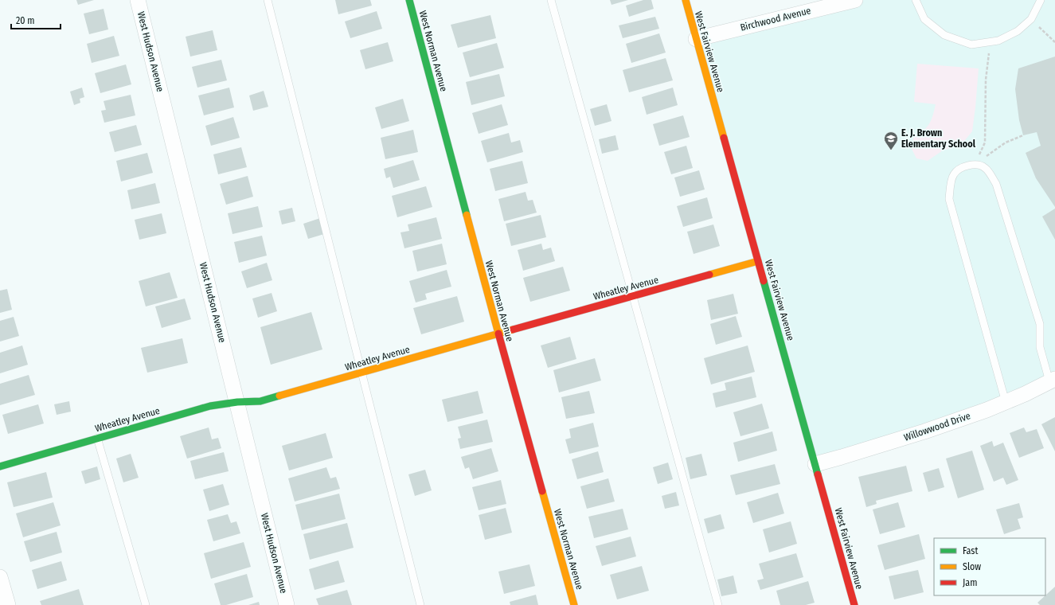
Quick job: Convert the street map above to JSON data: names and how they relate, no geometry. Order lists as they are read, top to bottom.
{
  "streets": {
    "street": [
      "Birchwood Avenue",
      "West Norman Avenue",
      "West Hudson Avenue",
      "West Fairview Avenue",
      "Wheatley Avenue",
      "Willowwood Drive"
    ]
  },
  "crossings": [
    ["Birchwood Avenue", "West Fairview Avenue"],
    ["West Norman Avenue", "Wheatley Avenue"],
    ["West Hudson Avenue", "Wheatley Avenue"],
    ["West Fairview Avenue", "Wheatley Avenue"],
    ["West Fairview Avenue", "Willowwood Drive"]
  ],
  "places": {
    "school or university": ["E. J. Brown Elementary School"]
  },
  "legend": ["Fast", "Slow", "Jam"],
  "scale_bar": "20 m"
}
